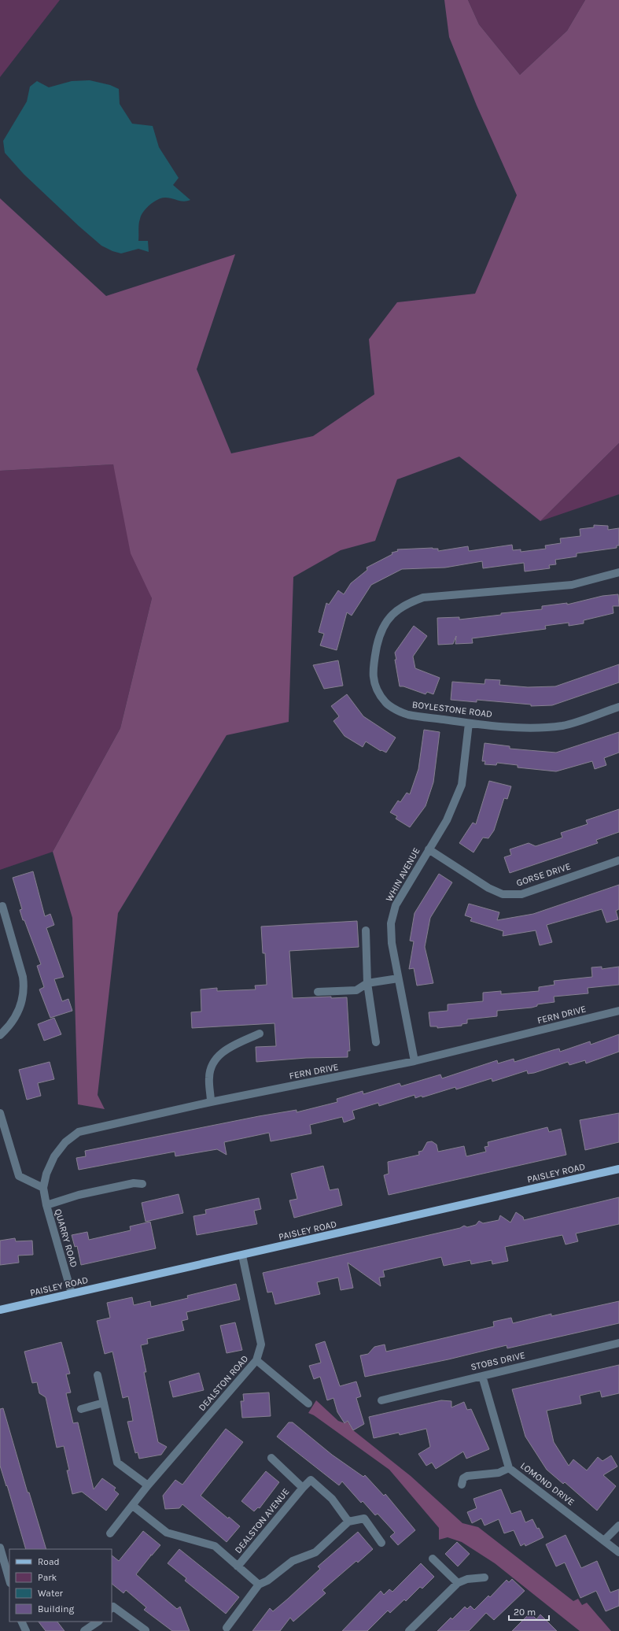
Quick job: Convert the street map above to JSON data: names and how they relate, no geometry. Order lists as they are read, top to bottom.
{
  "streets": {
    "main road": ["PAISLEY ROAD"],
    "street": [
      "BOYLESTONE ROAD",
      "WHIN AVENUE",
      "GORSE DRIVE",
      "FERN DRIVE",
      "QUARRY ROAD",
      "STOBS DRIVE",
      "DEALSTON ROAD",
      "LOMOND DRIVE",
      "DEALSTON AVENUE"
    ]
  },
  "crossings": [
    ["BOYLESTONE ROAD", "WHIN AVENUE"],
    ["WHIN AVENUE", "GORSE DRIVE"],
    ["WHIN AVENUE", "FERN DRIVE"],
    ["FERN DRIVE", "QUARRY ROAD"],
    ["PAISLEY ROAD", "QUARRY ROAD"],
    ["PAISLEY ROAD", "DEALSTON ROAD"],
    ["STOBS DRIVE", "LOMOND DRIVE"],
    ["DEALSTON ROAD", "DEALSTON AVENUE"]
  ],
  "legend": [
    "Road",
    "Park",
    "Water",
    "Building"
  ],
  "scale_bar": "20 m"
}
